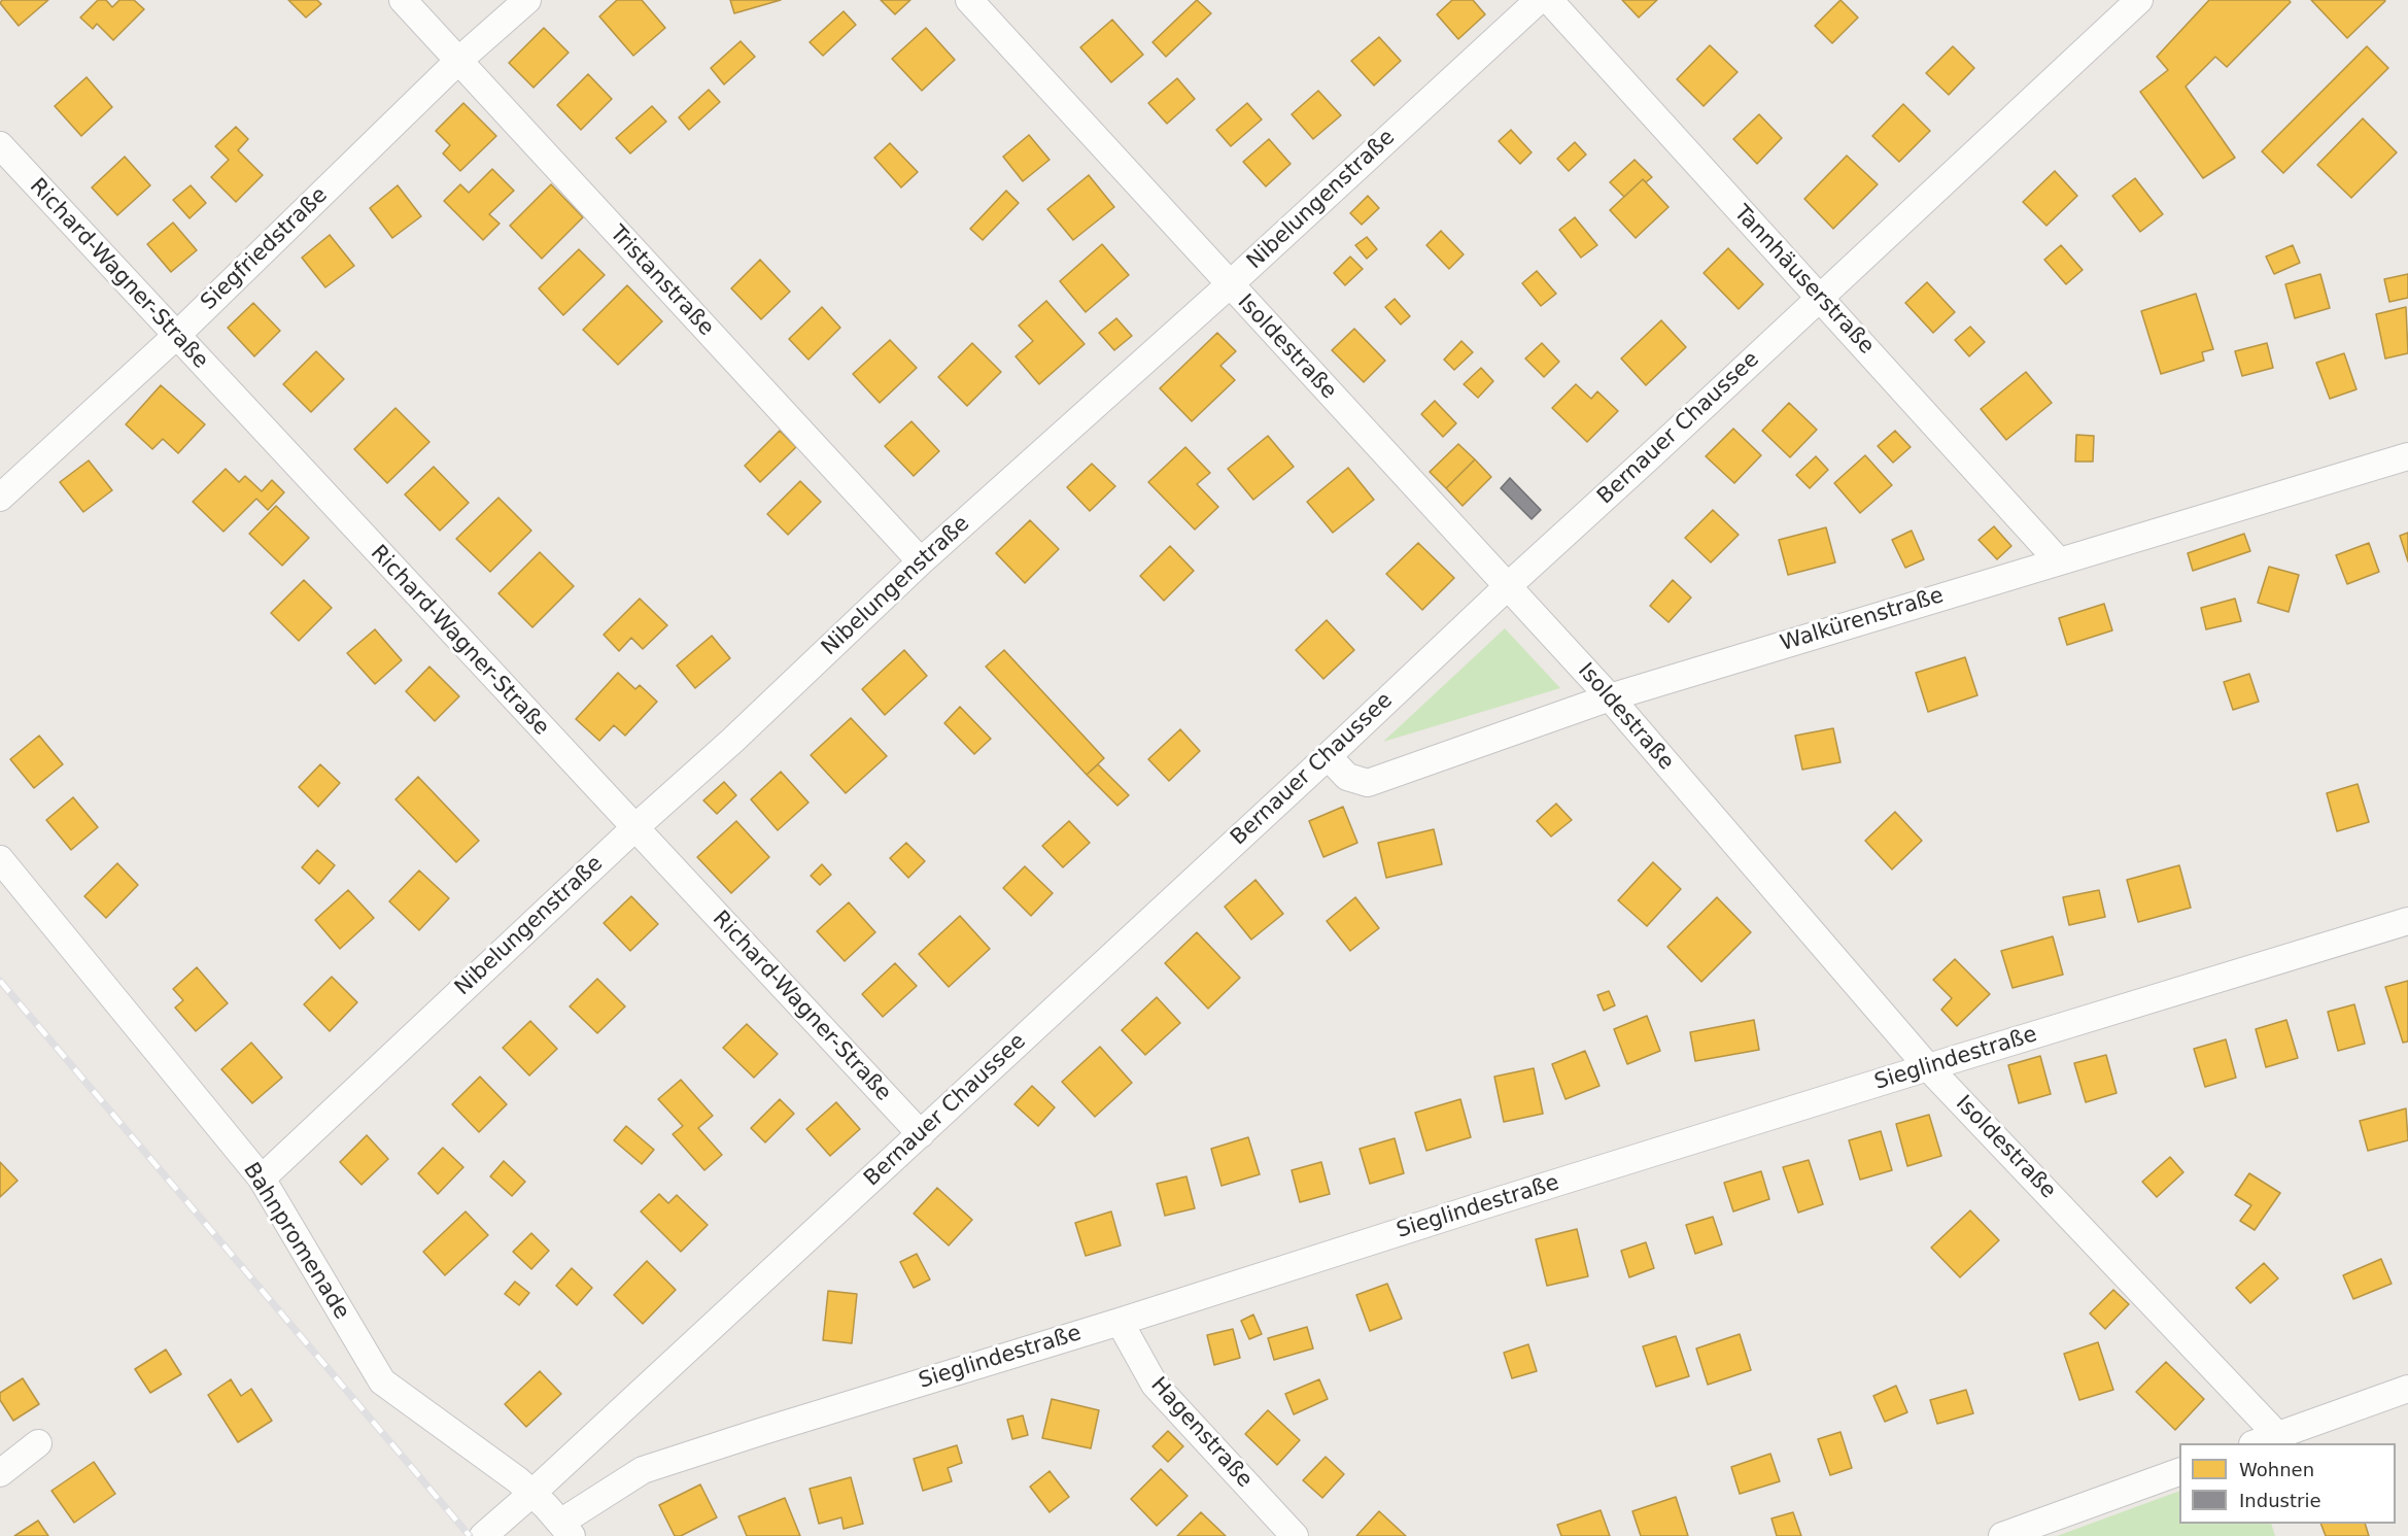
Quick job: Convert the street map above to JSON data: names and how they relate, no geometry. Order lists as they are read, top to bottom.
{
  "streets": {
    "street": [
      "Nibelungenstraße",
      "Siegfriedstraße",
      "Richard-Wagner-Straße",
      "Tannhäuserstraße",
      "Tristanstraße",
      "Isoldestraße",
      "Bernauer Chaussee",
      "Walkürenstraße",
      "Sieglindestraße",
      "Bahnpromenade",
      "Hagenstraße"
    ]
  },
  "crossings": [
    ["Nibelungenstraße", "Richard-Wagner-Straße"],
    ["Nibelungenstraße", "Tristanstraße"],
    ["Nibelungenstraße", "Isoldestraße"],
    ["Nibelungenstraße", "Bahnpromenade"],
    ["Siegfriedstraße", "Richard-Wagner-Straße"],
    ["Siegfriedstraße", "Tristanstraße"],
    ["Richard-Wagner-Straße", "Bernauer Chaussee"],
    ["Tannhäuserstraße", "Bernauer Chaussee"],
    ["Tannhäuserstraße", "Walkürenstraße"],
    ["Isoldestraße", "Bernauer Chaussee"],
    ["Isoldestraße", "Walkürenstraße"],
    ["Isoldestraße", "Sieglindestraße"],
    ["Bernauer Chaussee", "Walkürenstraße"],
    ["Bernauer Chaussee", "Bahnpromenade"],
    ["Sieglindestraße", "Bahnpromenade"],
    ["Sieglindestraße", "Hagenstraße"]
  ],
  "legend": ["Wohnen", "Industrie"]
}
